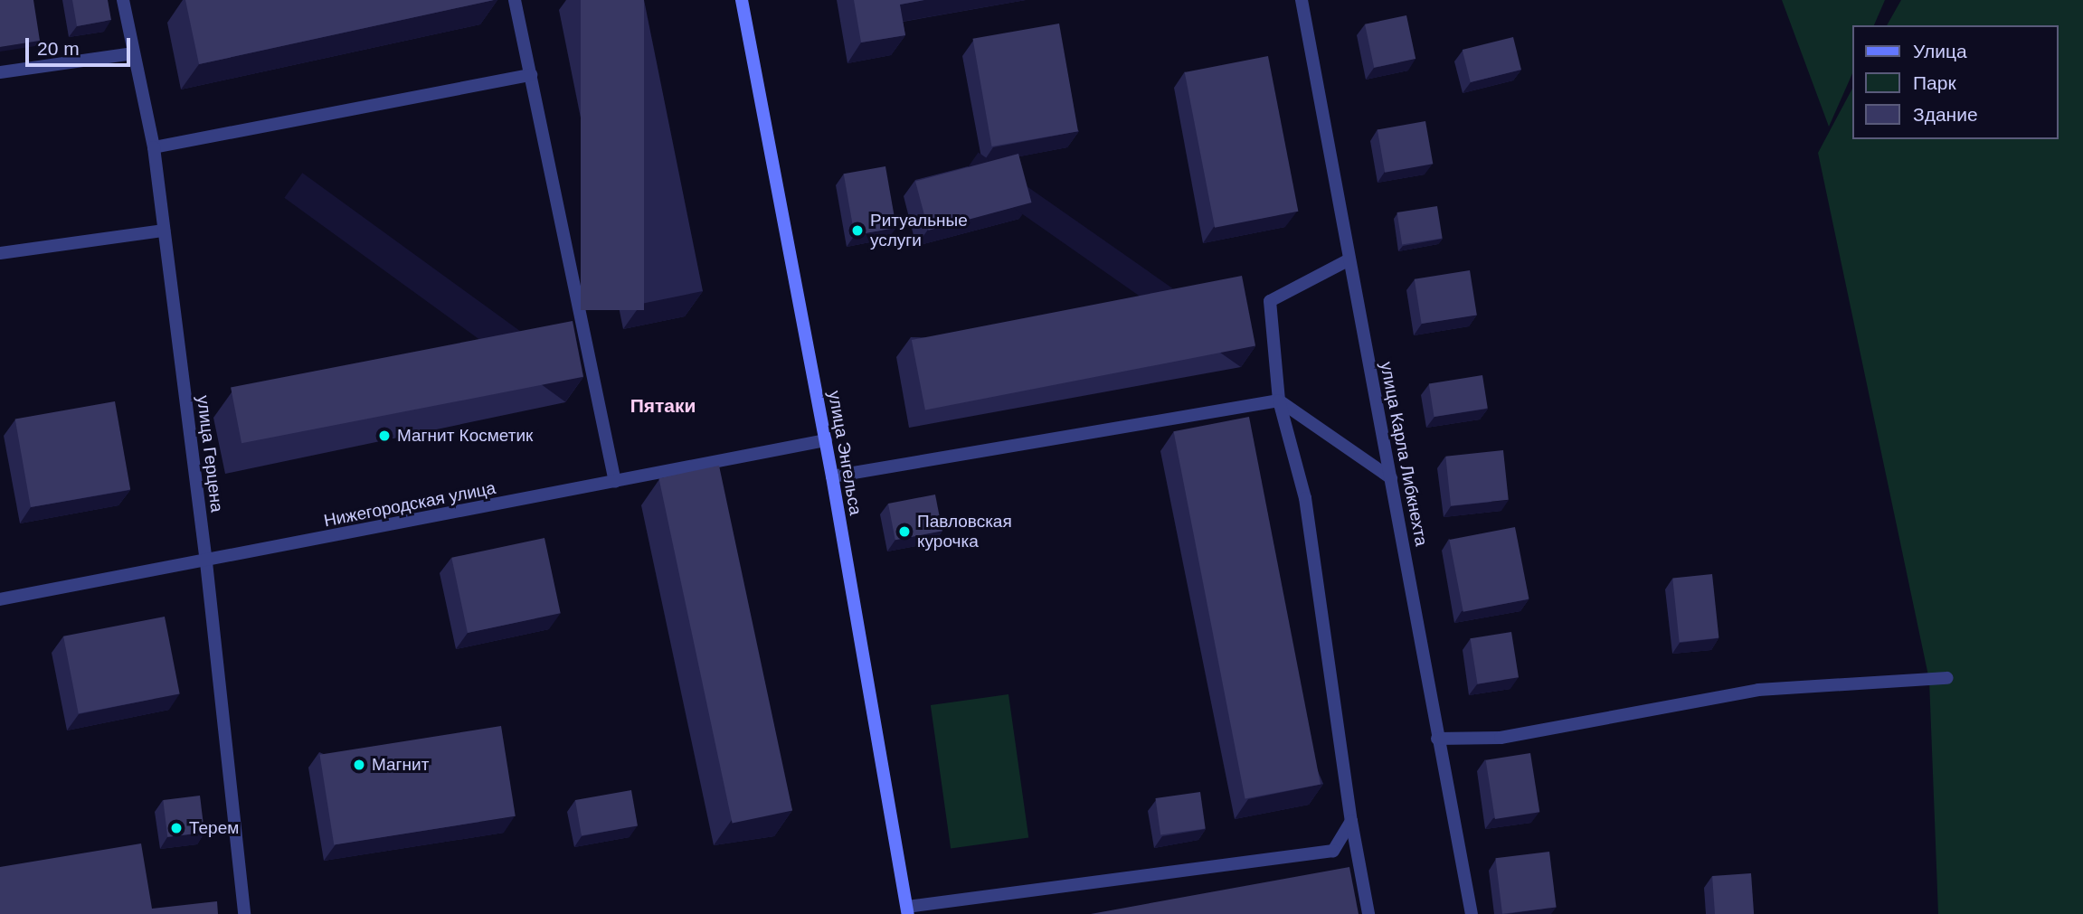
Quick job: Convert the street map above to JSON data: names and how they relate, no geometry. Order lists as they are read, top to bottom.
{
  "streets": {
    "main road": ["улица Энгельса"],
    "street": ["улица Герцена", "улица Карла Либкнехта", "Нижегородская улица"]
  },
  "crossings": [
    ["улица Энгельса", "Нижегородская улица"],
    ["улица Герцена", "Нижегородская улица"]
  ],
  "districts": ["Пятаки"],
  "places": [
    "Ритуальные услуги",
    "Магнит Косметик",
    "Павловская курочка",
    "Магнит",
    "Терем"
  ],
  "legend": ["Улица", "Парк", "Здание"],
  "scale_bar": "20 m"
}
